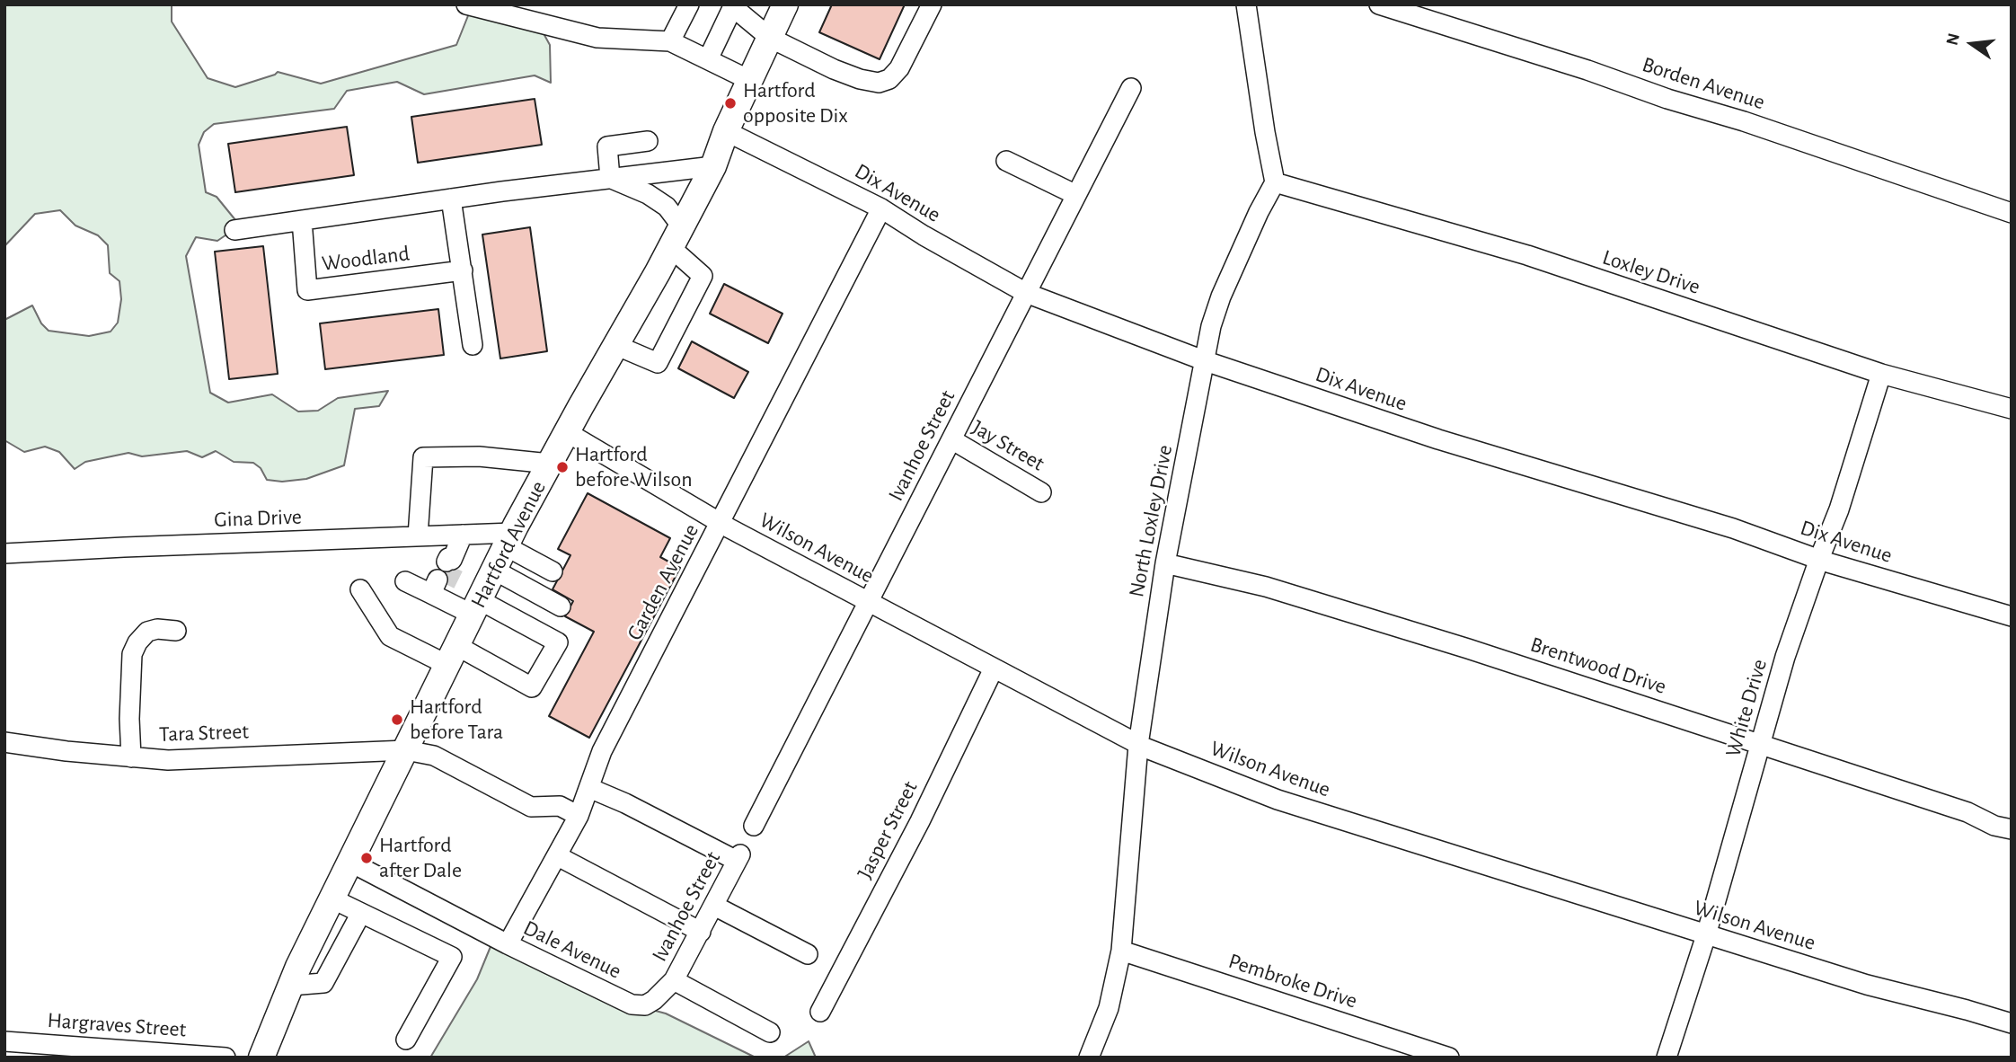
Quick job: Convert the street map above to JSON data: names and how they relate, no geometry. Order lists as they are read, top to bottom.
{
  "streets": {
    "main road": ["Hartford Avenue"],
    "street": [
      "Borden Avenue",
      "Dix Avenue",
      "Woodland",
      "Loxley Drive",
      "Ivanhoe Street",
      "Jay Street",
      "Gina Drive",
      "North Loxley Drive",
      "Wilson Avenue",
      "Garden Avenue",
      "Brentwood Drive",
      "White Drive",
      "Tara Street",
      "Jasper Street",
      "Dale Avenue",
      "Pembroke Drive",
      "Hargraves Street"
    ]
  },
  "crossings": [
    ["Dix Avenue", "Ivanhoe Street"],
    ["Dix Avenue", "North Loxley Drive"],
    ["Dix Avenue", "Hartford Avenue"],
    ["Dix Avenue", "Garden Avenue"],
    ["Dix Avenue", "White Drive"],
    ["Loxley Drive", "North Loxley Drive"],
    ["Loxley Drive", "White Drive"],
    ["Ivanhoe Street", "Jay Street"],
    ["Ivanhoe Street", "Wilson Avenue"],
    ["Ivanhoe Street", "Garden Avenue"],
    ["Ivanhoe Street", "Dale Avenue"],
    ["Gina Drive", "Hartford Avenue"],
    ["North Loxley Drive", "Wilson Avenue"],
    ["North Loxley Drive", "Brentwood Drive"],
    ["North Loxley Drive", "Pembroke Drive"],
    ["Hartford Avenue", "Wilson Avenue"],
    ["Hartford Avenue", "Tara Street"],
    ["Hartford Avenue", "Dale Avenue"],
    ["Wilson Avenue", "Garden Avenue"],
    ["Wilson Avenue", "White Drive"],
    ["Wilson Avenue", "Jasper Street"],
    ["Garden Avenue", "Tara Street"],
    ["Garden Avenue", "Dale Avenue"],
    ["Brentwood Drive", "White Drive"]
  ],
  "places": [
    "Hartford opposite Dix",
    "Hartford before Wilson",
    "Hartford before Tara",
    "Hartford after Dale"
  ],
  "north": "left"
}
